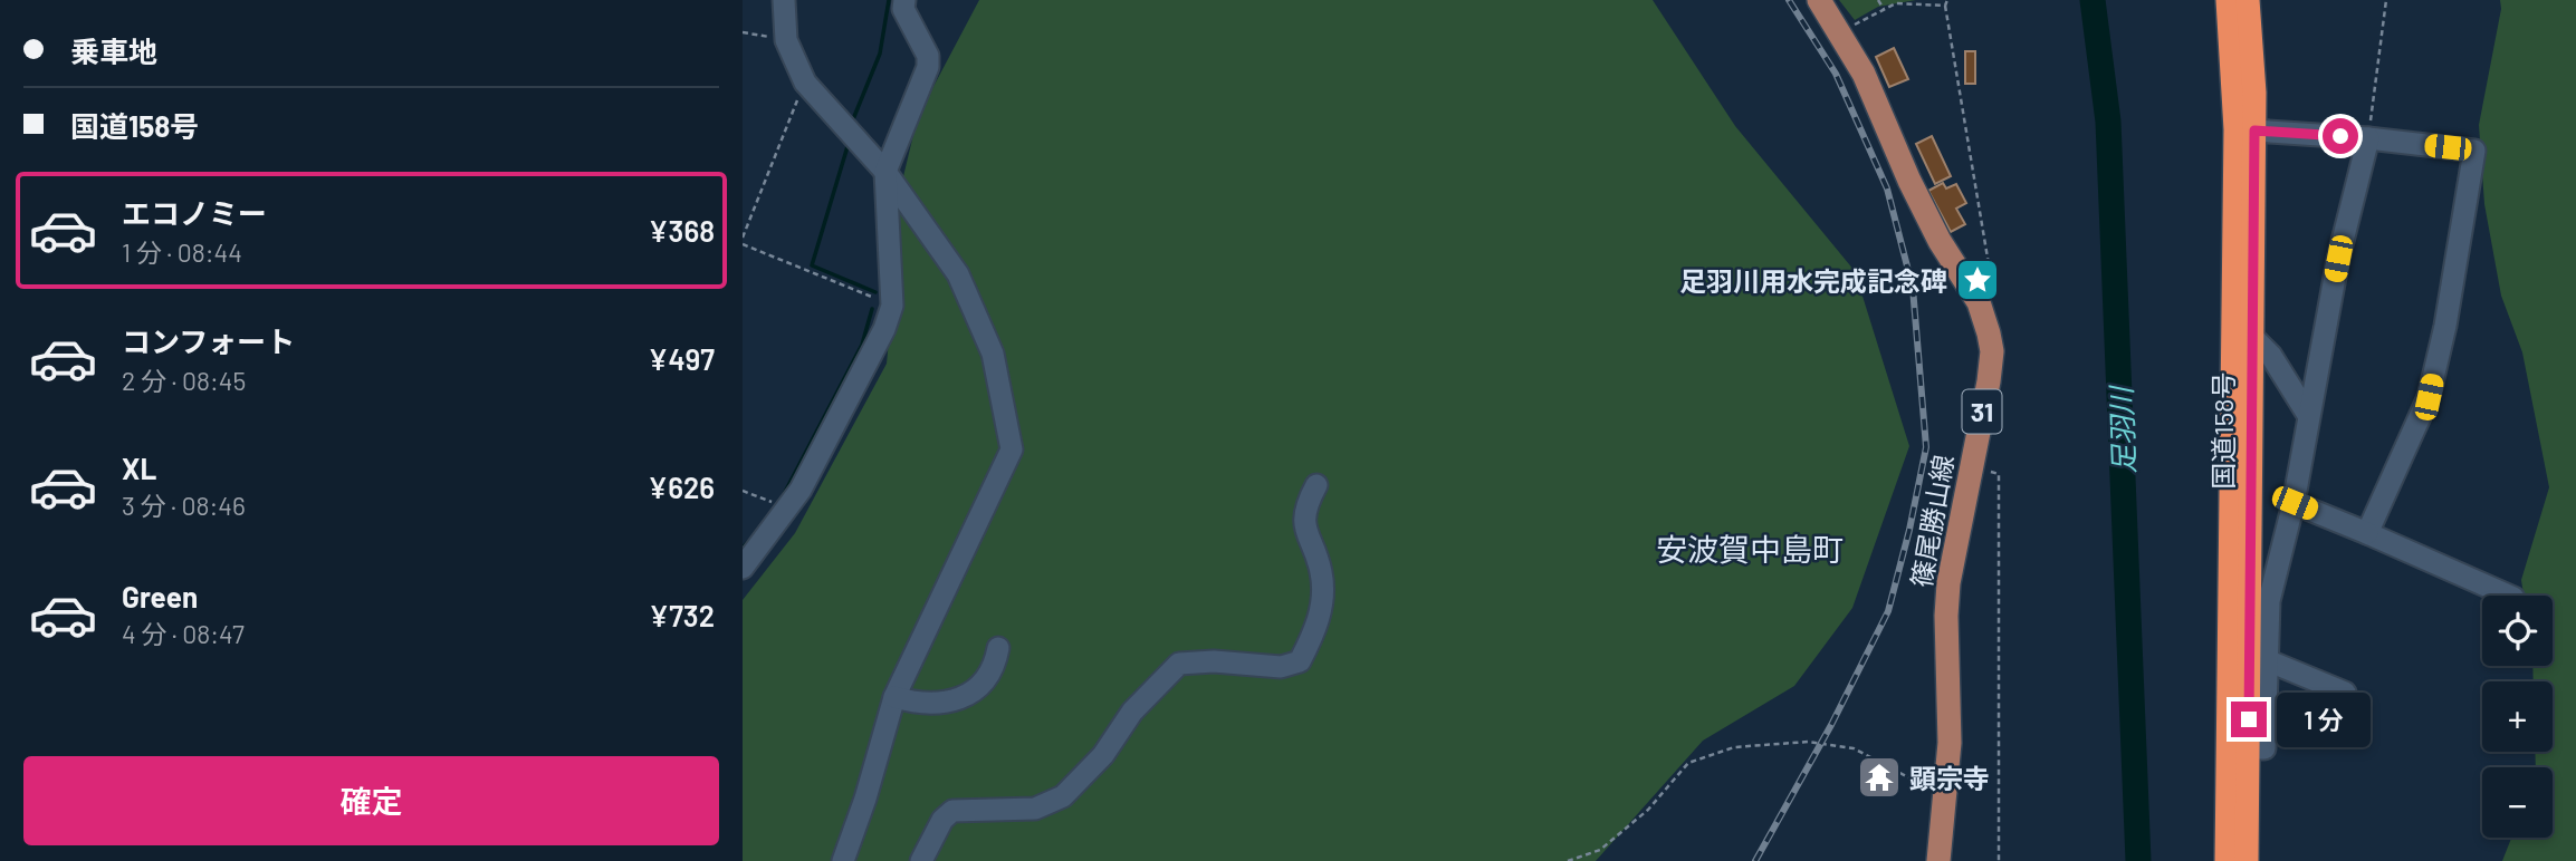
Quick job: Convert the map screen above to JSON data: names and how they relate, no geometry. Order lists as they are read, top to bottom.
{
  "streets": {
    "highway": ["国道158号"],
    "main road": ["31", "篠尾勝山線"]
  },
  "districts": ["安波賀中島町"],
  "water": ["足羽川"],
  "places": {
    "place": ["足羽川用水完成記念碑"],
    "temple": ["顕宗寺"]
  },
  "page": {
    "banner": ["乗車地", "国道158号"],
    "list": [
      {
        "name": "エコノミー",
        "note": "1 分 · 08:44",
        "value": "¥368"
      },
      {
        "name": "コンフォート",
        "note": "2 分 · 08:45",
        "value": "¥497"
      },
      {
        "name": "XL",
        "note": "3 分 · 08:46",
        "value": "¥626"
      },
      {
        "name": "Green",
        "note": "4 分 · 08:47",
        "value": "¥732"
      }
    ],
    "map_buttons": ["+", "−"],
    "bubble": "1 分",
    "buttons": "確定"
  }
}
